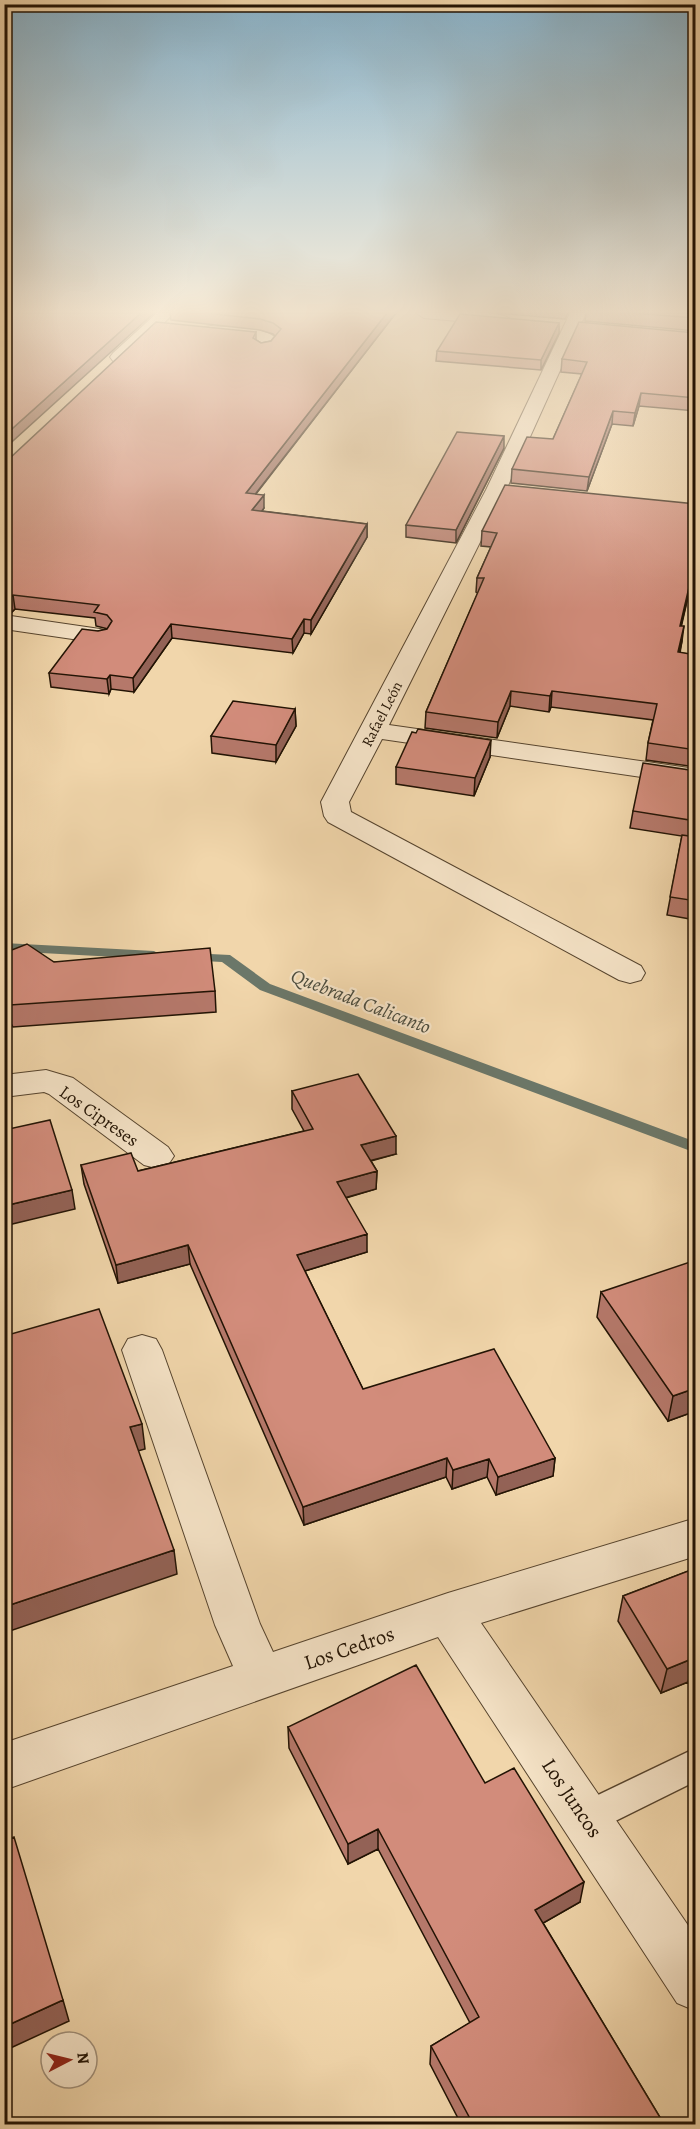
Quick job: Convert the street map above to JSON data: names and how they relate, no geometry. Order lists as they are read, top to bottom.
{
  "streets": {
    "street": [
      "Rafael León",
      "Los Cipreses",
      "Los Cedros",
      "Los Juncos"
    ]
  },
  "crossings": [
    ["Los Cedros", "Los Juncos"]
  ],
  "water": ["Quebrada Calicanto"],
  "north": "right"
}
